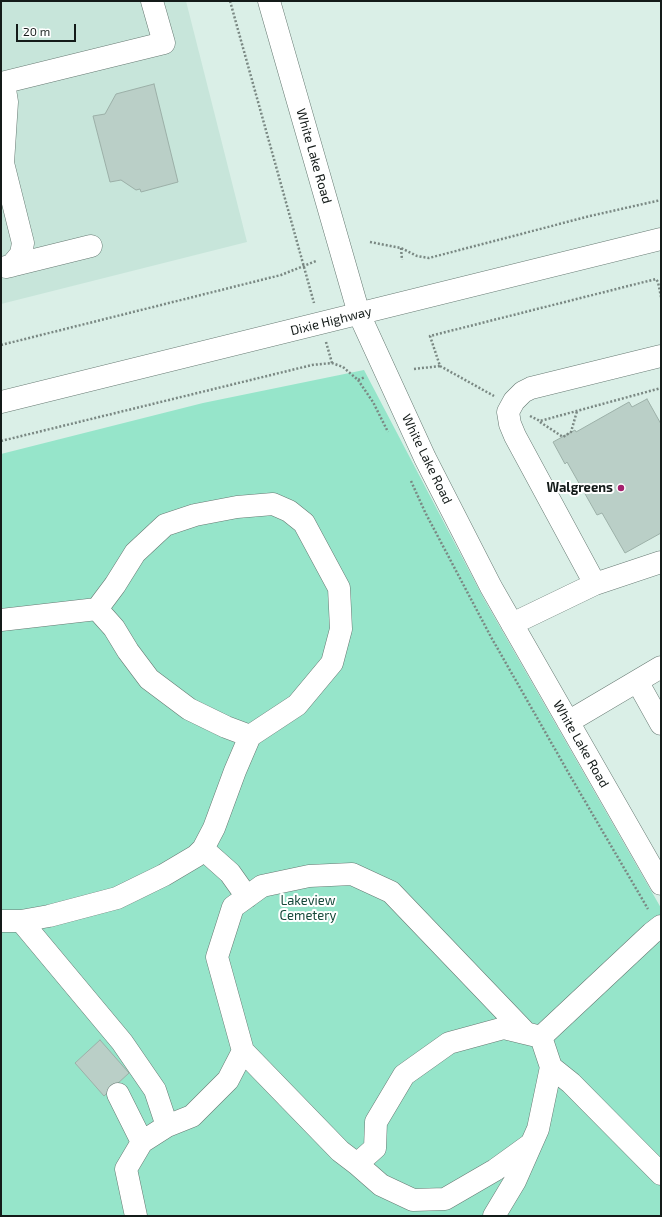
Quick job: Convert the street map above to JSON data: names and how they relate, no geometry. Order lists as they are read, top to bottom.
{
  "streets": {
    "street": ["White Lake Road", "Dixie Highway"]
  },
  "crossings": [
    ["White Lake Road", "Dixie Highway"]
  ],
  "parks": ["Lakeview Cemetery"],
  "places": ["Walgreens"],
  "scale_bar": "20 m"
}
